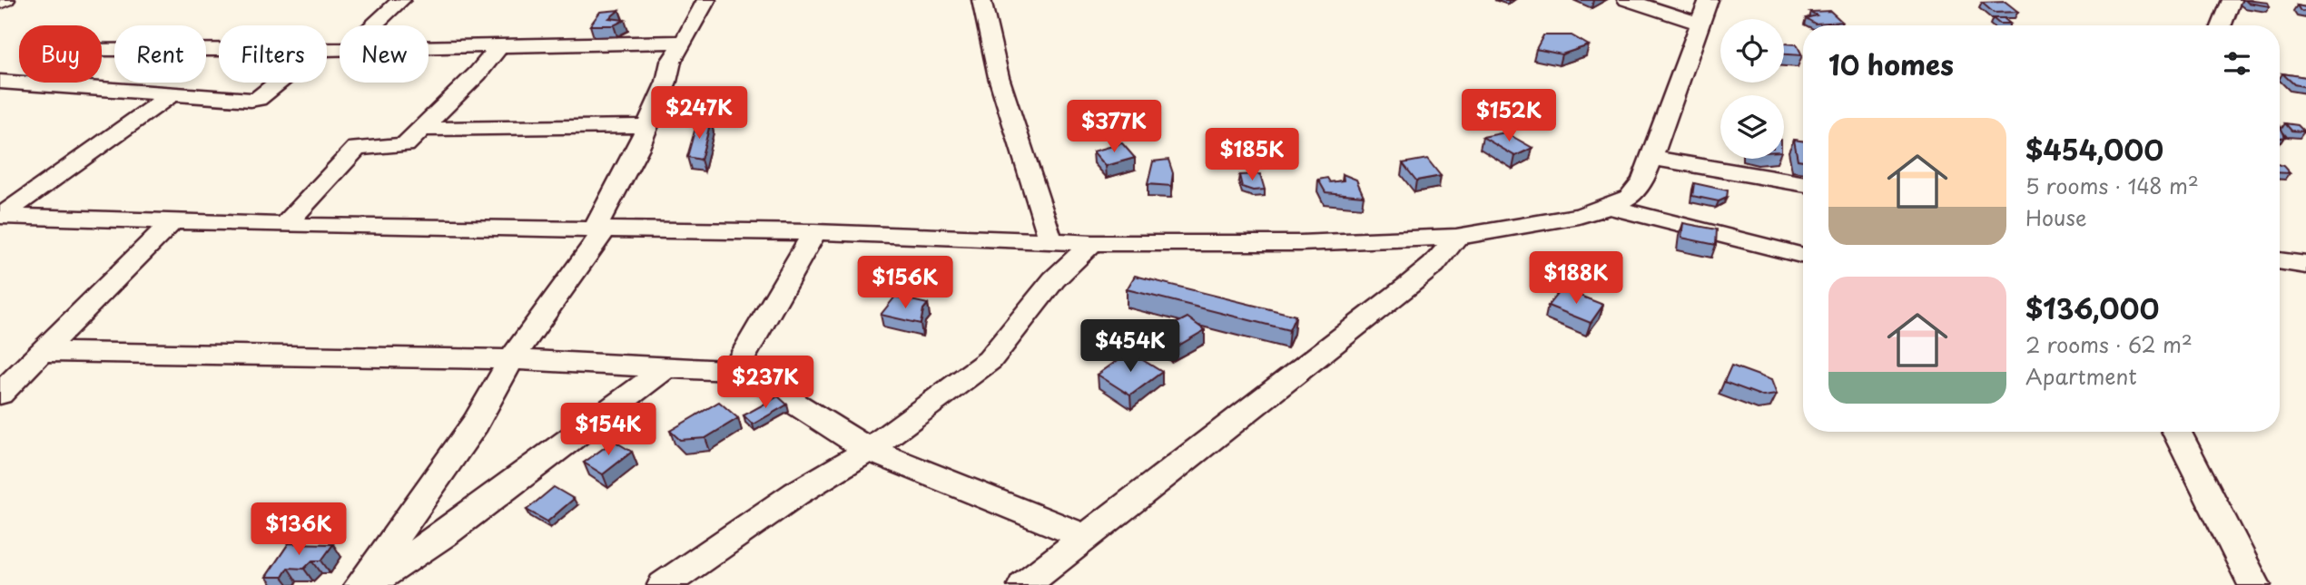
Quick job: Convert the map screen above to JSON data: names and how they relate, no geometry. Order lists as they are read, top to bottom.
{
  "page": {
    "chip": [
      "Buy",
      "Rent",
      "Filters",
      "New"
    ],
    "heading": "10 homes",
    "price": [
      "$247K",
      "$152K",
      "$377K",
      "$185K",
      "$188K",
      "$156K",
      "$454K",
      "$237K",
      "$154K",
      "$136K"
    ],
    "list": [
      {
        "name": "$454,000",
        "note": "5 rooms · 148 m² · House"
      },
      {
        "name": "$136,000",
        "note": "2 rooms · 62 m² · Apartment"
      }
    ]
  }
}
